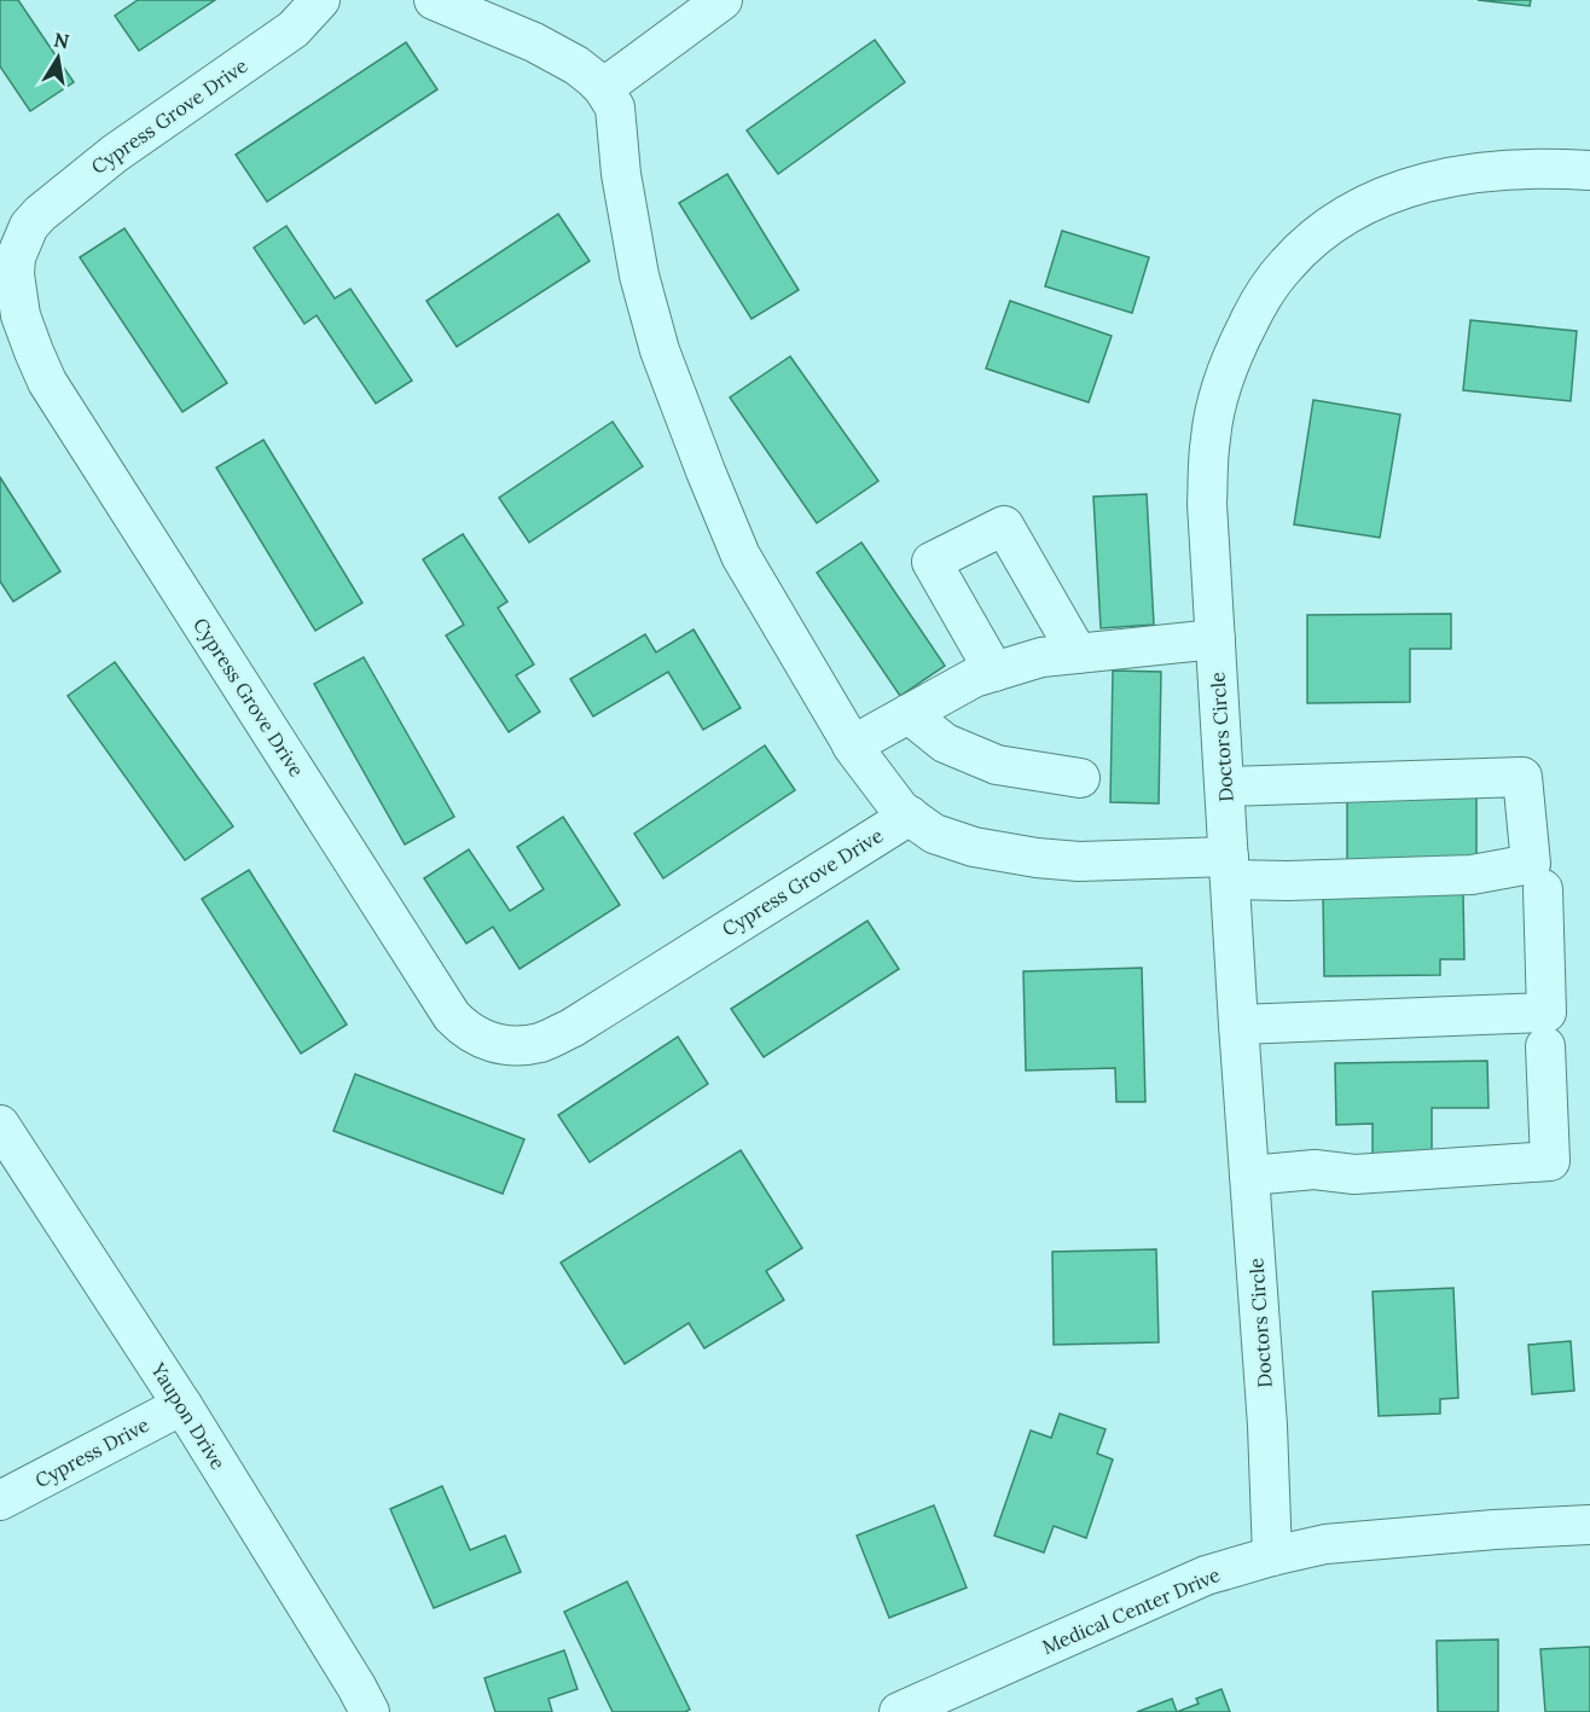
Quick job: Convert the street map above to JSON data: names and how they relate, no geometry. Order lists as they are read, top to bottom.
{
  "streets": {
    "street": [
      "Cypress Grove Drive",
      "Doctors Circle",
      "Yaupon Drive",
      "Cypress Drive",
      "Medical Center Drive"
    ]
  },
  "crossings": [
    ["Cypress Grove Drive", "Doctors Circle"],
    ["Doctors Circle", "Medical Center Drive"],
    ["Yaupon Drive", "Cypress Drive"]
  ],
  "north": "top"
}
